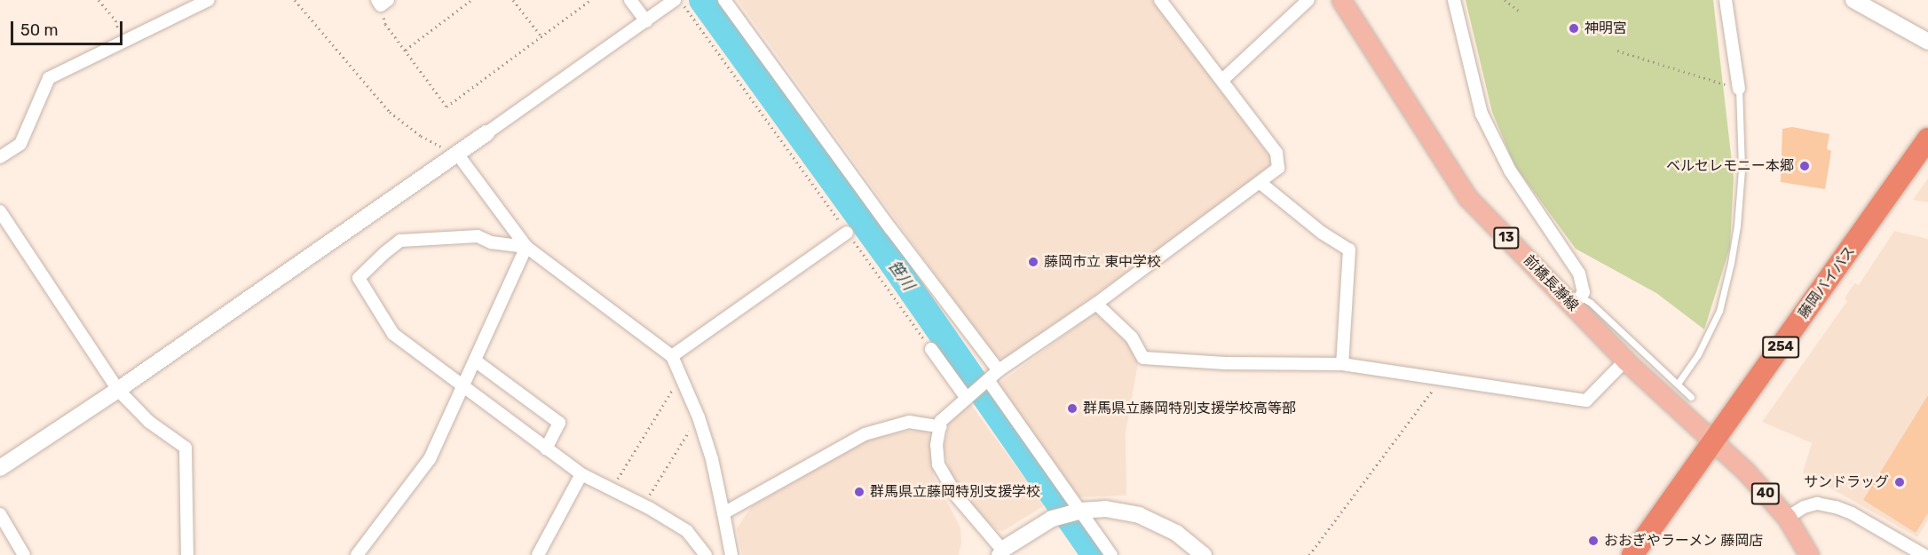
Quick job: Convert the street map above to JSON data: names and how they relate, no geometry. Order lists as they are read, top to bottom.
{
  "streets": {
    "highway": ["藤岡バイパス", "254"],
    "main road": ["13", "前橋長瀞線", "40"]
  },
  "crossings": [
    ["藤岡バイパス", "前橋長瀞線"],
    ["藤岡バイパス", "40"],
    ["前橋長瀞線", "40"]
  ],
  "water": ["笹川"],
  "places": [
    "神明宮",
    "ベルセレモニー本郷",
    "藤岡市立 東中学校",
    "群馬県立藤岡特別支援学校高等部",
    "サンドラッグ",
    "群馬県立藤岡特別支援学校",
    "おおぎやラーメン 藤岡店"
  ],
  "scale_bar": "50 m"
}
